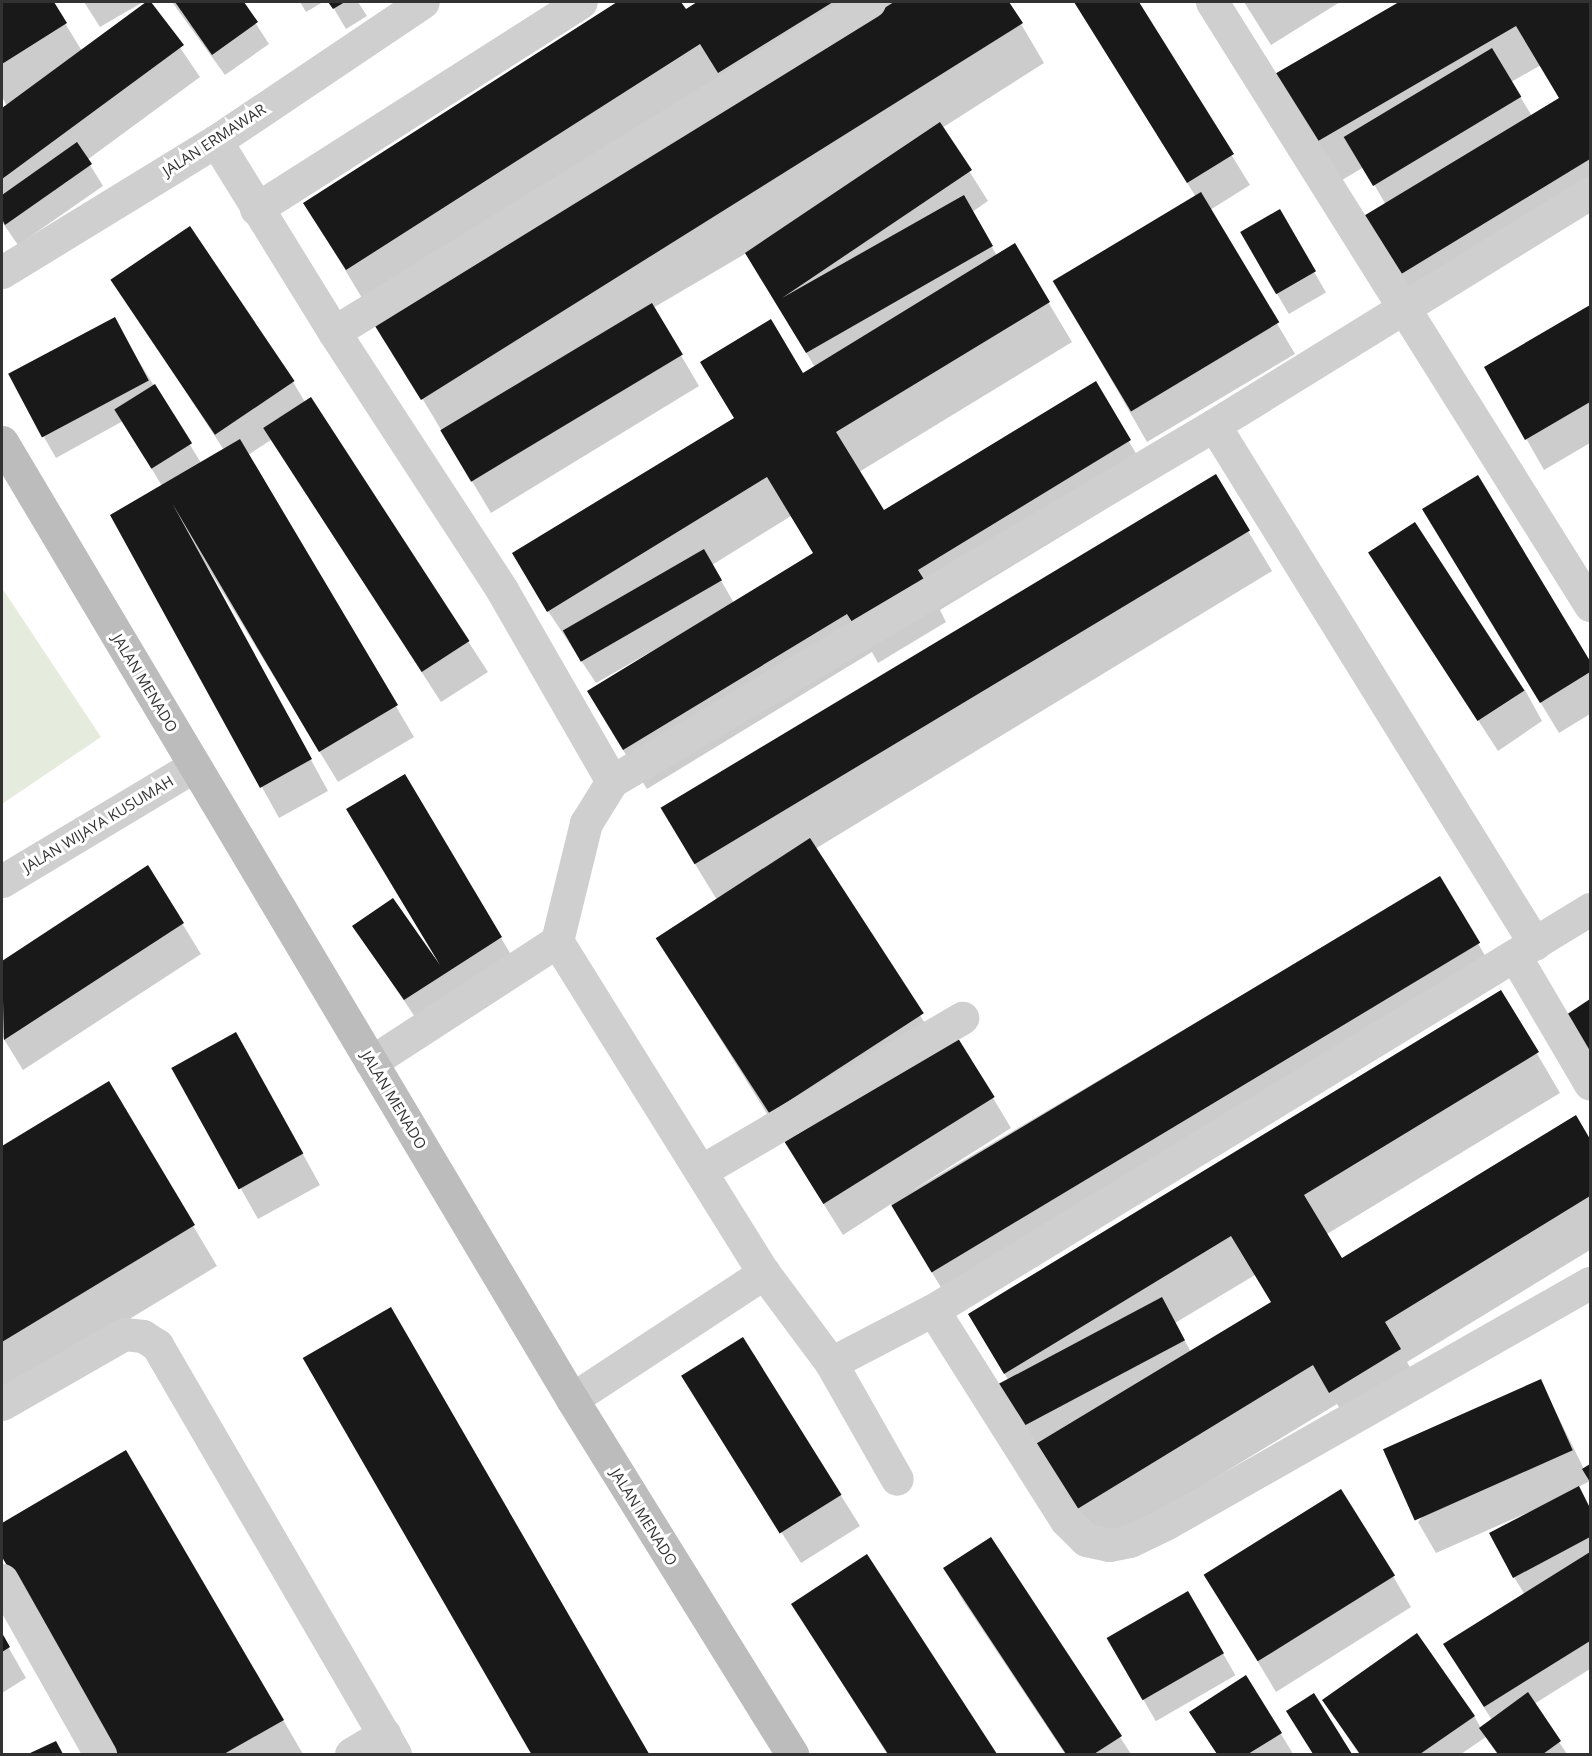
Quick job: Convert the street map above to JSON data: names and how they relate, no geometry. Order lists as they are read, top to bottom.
{
  "streets": {
    "street": ["JALAN ERMAWAR", "JALAN MENADO", "JALAN WIJAYA KUSUMAH"]
  },
  "crossings": [
    ["JALAN MENADO", "JALAN WIJAYA KUSUMAH"]
  ]
}
